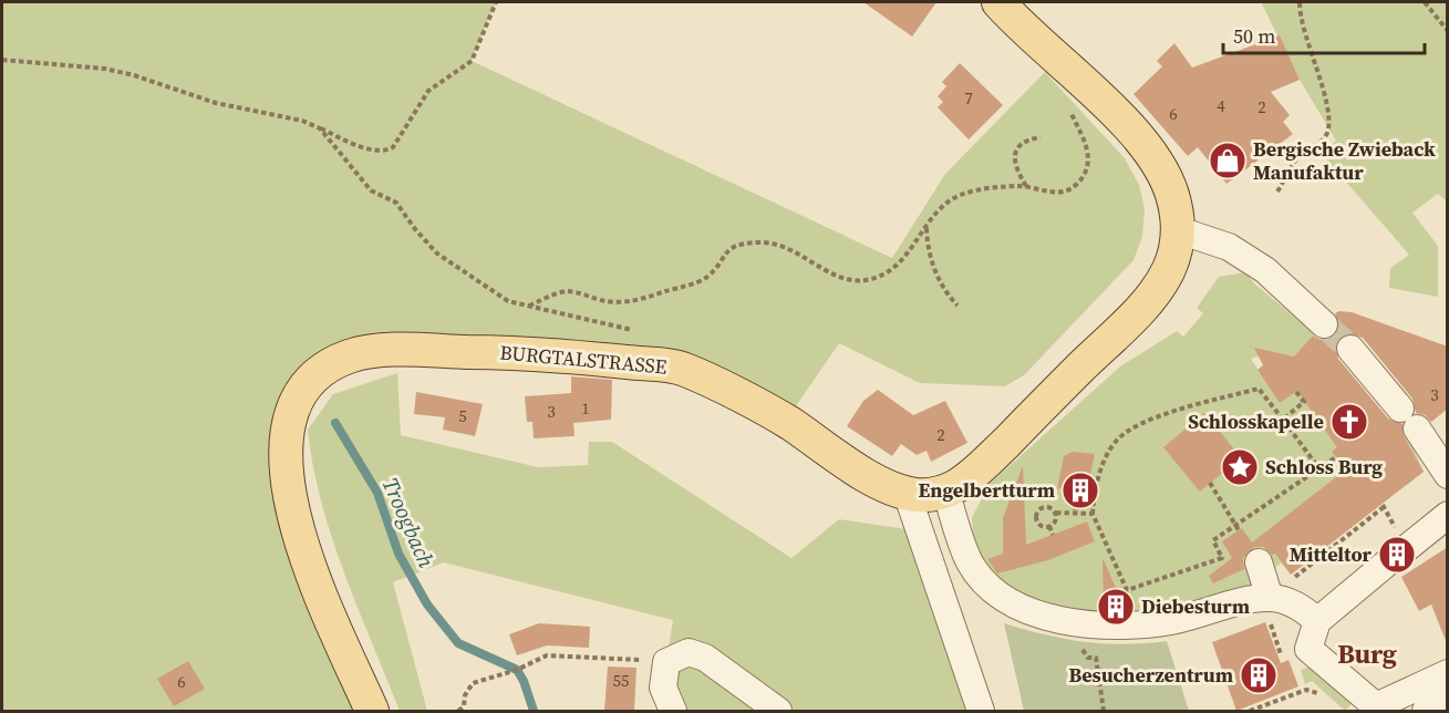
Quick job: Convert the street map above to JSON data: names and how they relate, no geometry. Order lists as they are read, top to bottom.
{
  "streets": {
    "main road": ["BURGTALSTRASSE"]
  },
  "districts": ["Burg"],
  "water": ["Troogbach"],
  "places": {
    "shop": ["Bergische Zwieback Manufaktur"],
    "church": ["Schlosskapelle"],
    "place": ["Schloss Burg"],
    "building": [
      "Engelbertturm",
      "Mitteltor",
      "Diebesturm",
      "Besucherzentrum"
    ]
  },
  "house_numbers": [
    "7",
    "4",
    "2",
    "6",
    "3",
    "1",
    "3",
    "5",
    "2",
    "55",
    "6"
  ],
  "scale_bar": "50 m"
}
